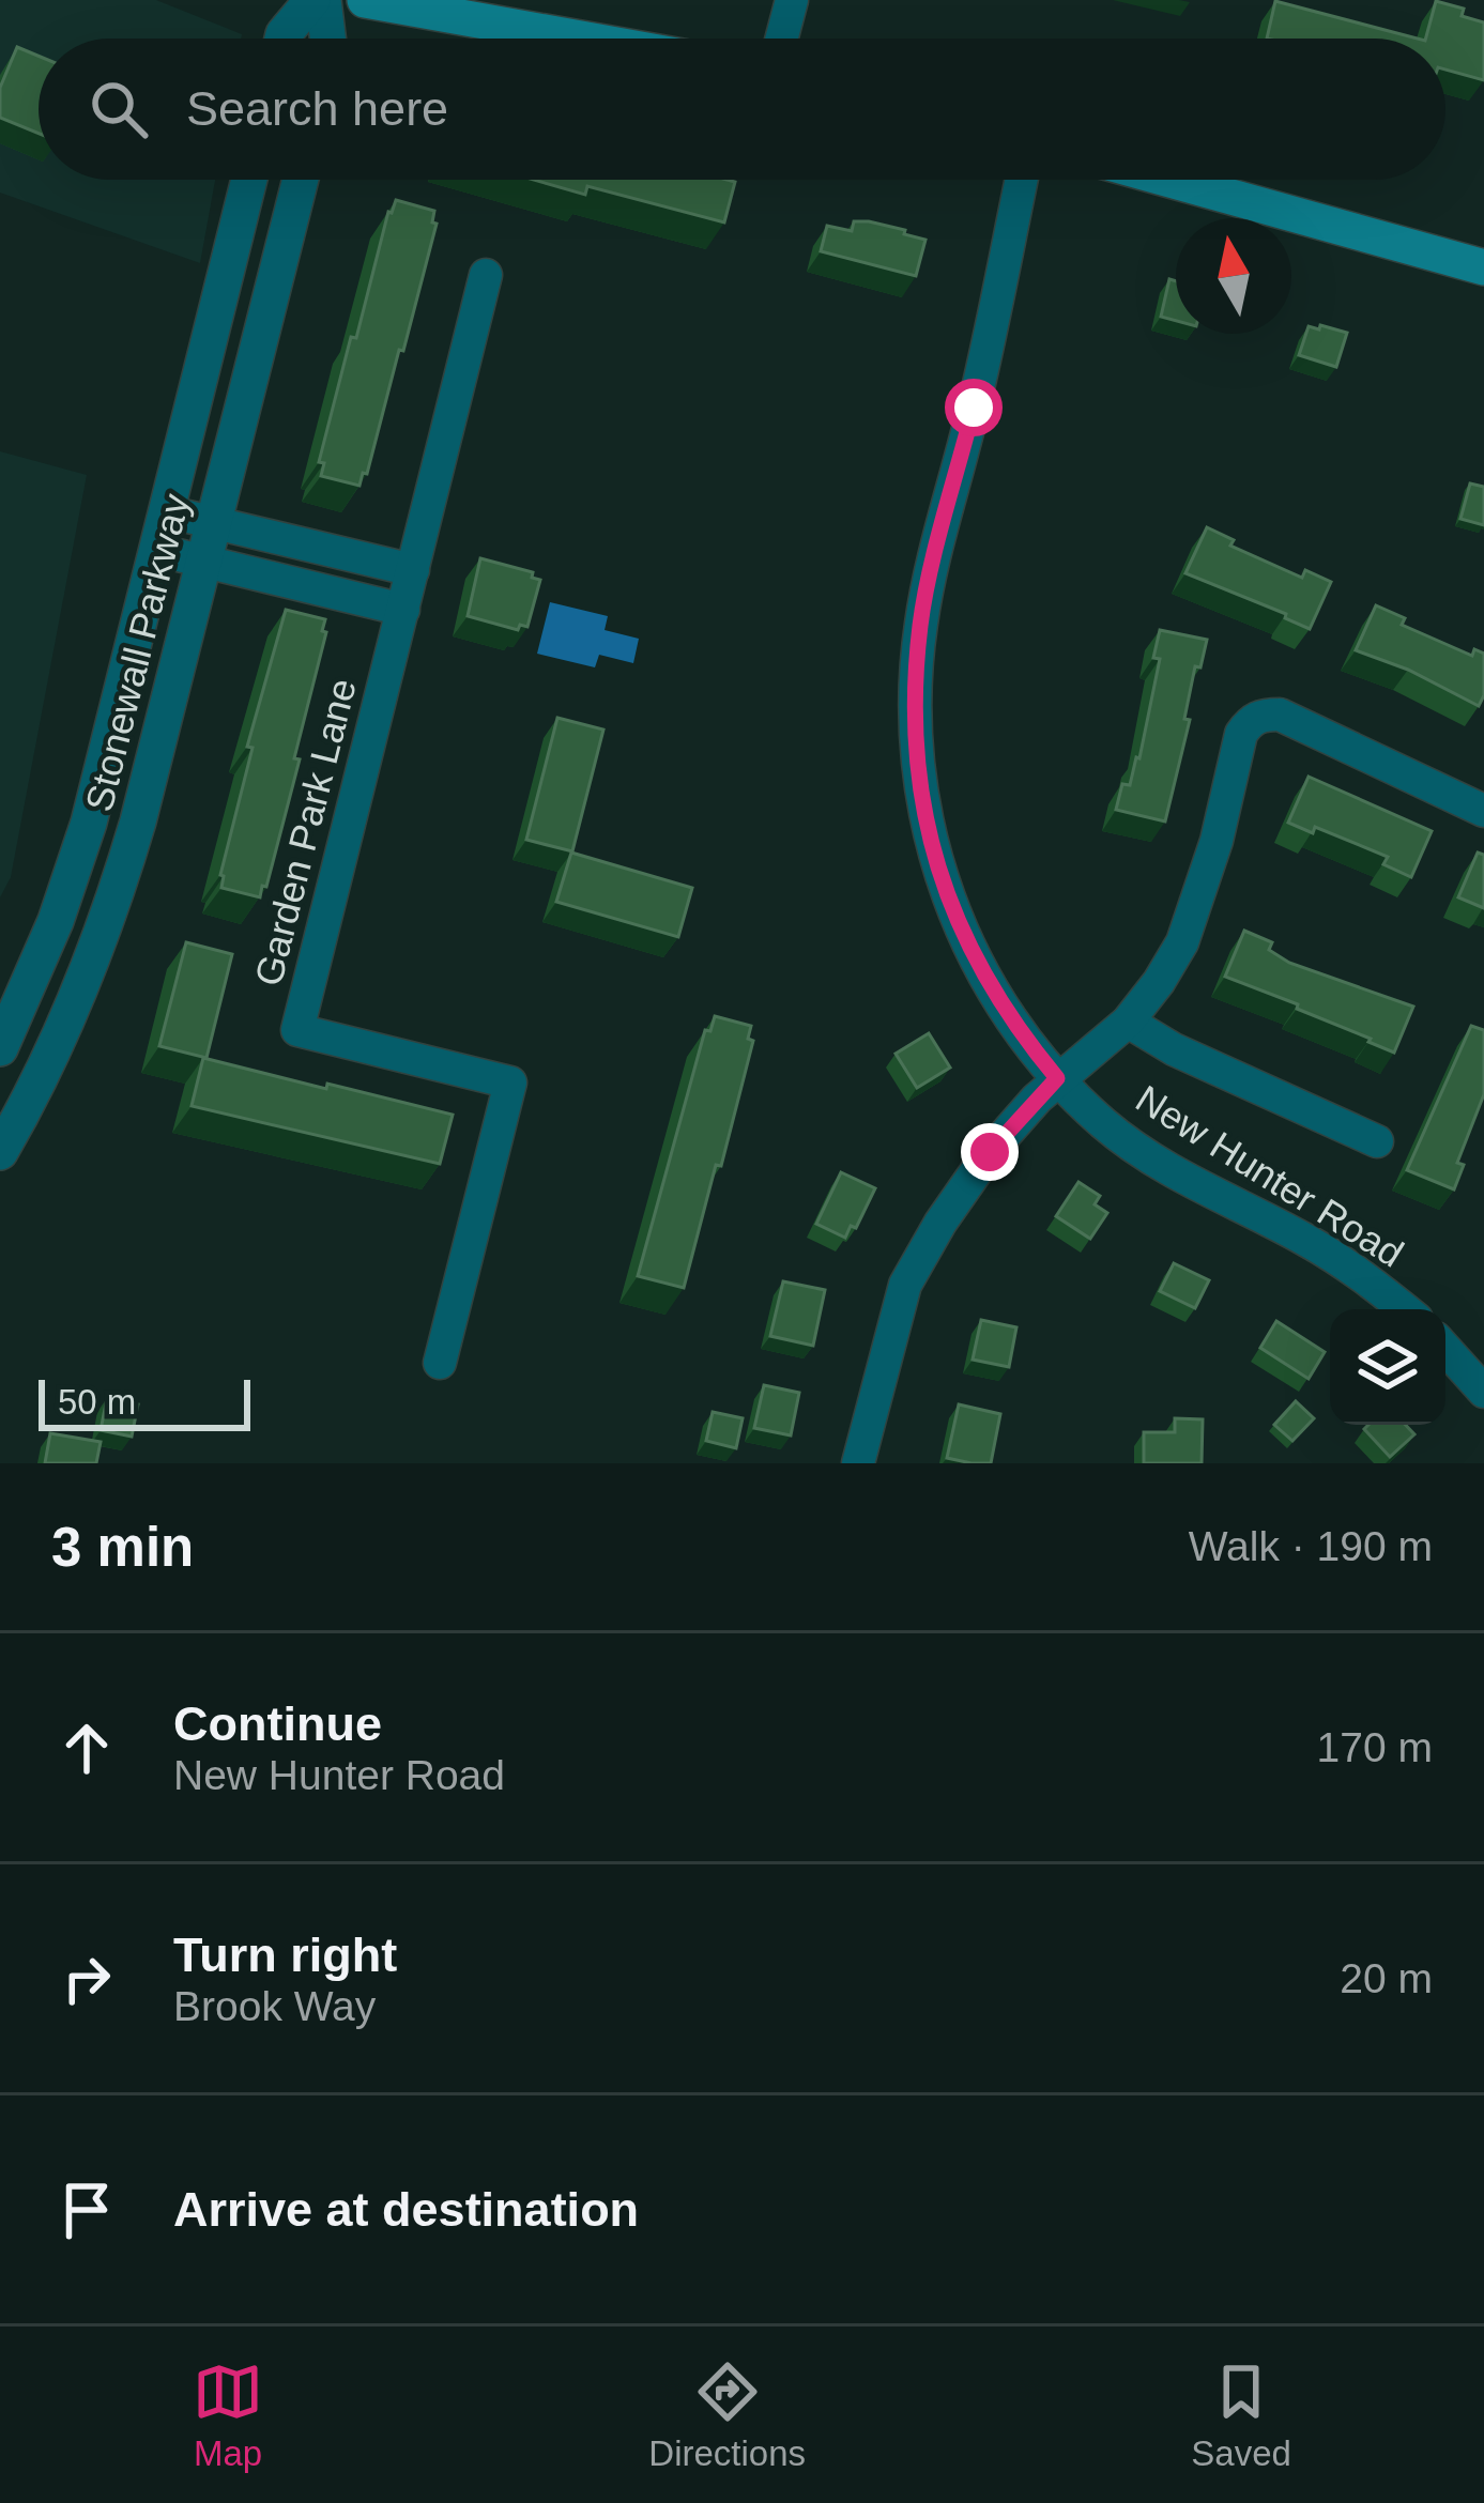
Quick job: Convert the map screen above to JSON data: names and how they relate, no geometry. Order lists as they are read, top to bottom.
{
  "streets": {
    "street": ["Stonewall Parkway", "Garden Park Lane", "New Hunter Road"]
  },
  "scale_bar": "50 m",
  "north": "top",
  "page": {
    "search": "Search here",
    "scale": "50 m",
    "heading": ["3 min", "Walk · 190 m"],
    "list": [
      ["Continue", "New Hunter Road", "170 m"],
      ["Turn right", "Brook Way", "20 m"],
      "Arrive at destination"
    ],
    "nav": ["Map", "Directions", "Saved"]
  }
}
